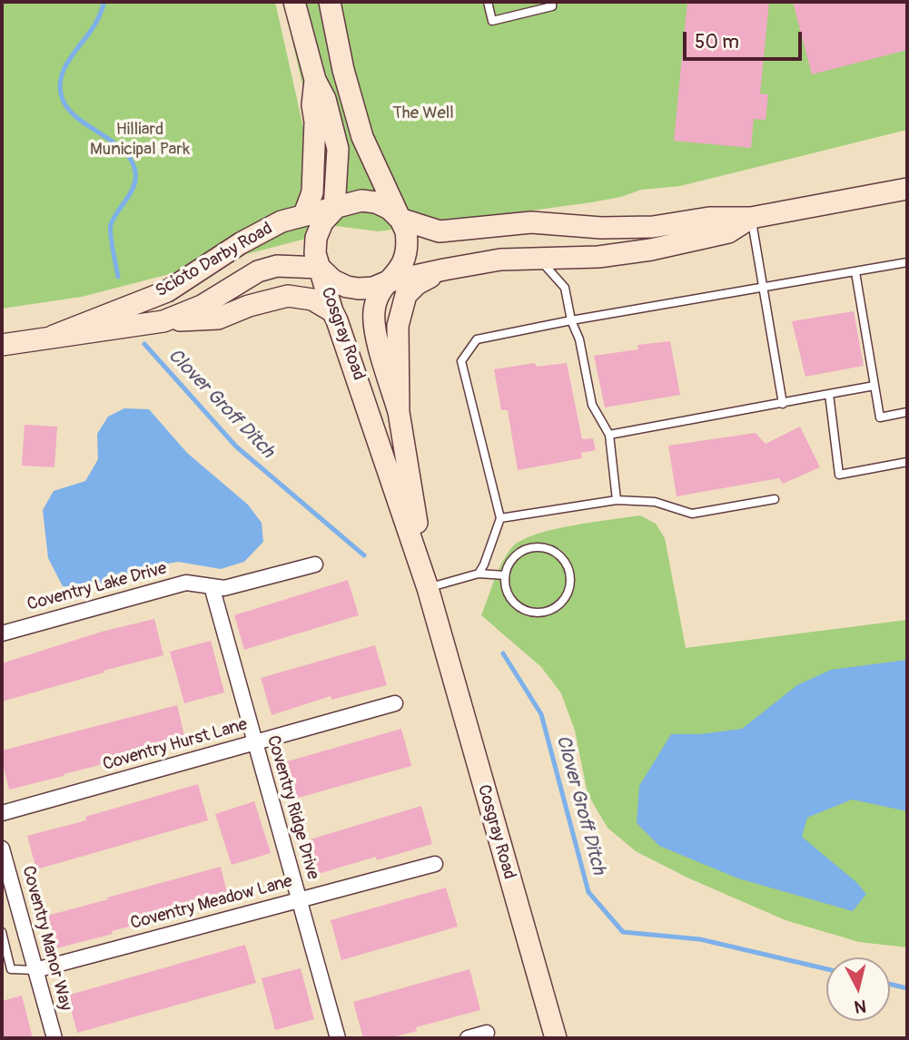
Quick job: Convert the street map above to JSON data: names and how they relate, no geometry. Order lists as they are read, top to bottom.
{
  "streets": {
    "main road": ["Scioto Darby Road", "Cosgray Road"],
    "street": [
      "Coventry Lake Drive",
      "Coventry Hurst Lane",
      "Coventry Ridge Drive",
      "Coventry Meadow Lane",
      "Coventry Manor Way"
    ]
  },
  "crossings": [
    ["Scioto Darby Road", "Cosgray Road"],
    ["Coventry Lake Drive", "Coventry Ridge Drive"],
    ["Coventry Hurst Lane", "Coventry Ridge Drive"],
    ["Coventry Ridge Drive", "Coventry Meadow Lane"],
    ["Coventry Meadow Lane", "Coventry Manor Way"]
  ],
  "water": ["Clover Groff Ditch"],
  "parks": ["The Well", "Hilliard Municipal Park"],
  "scale_bar": "50 m",
  "north": "bottom"
}
